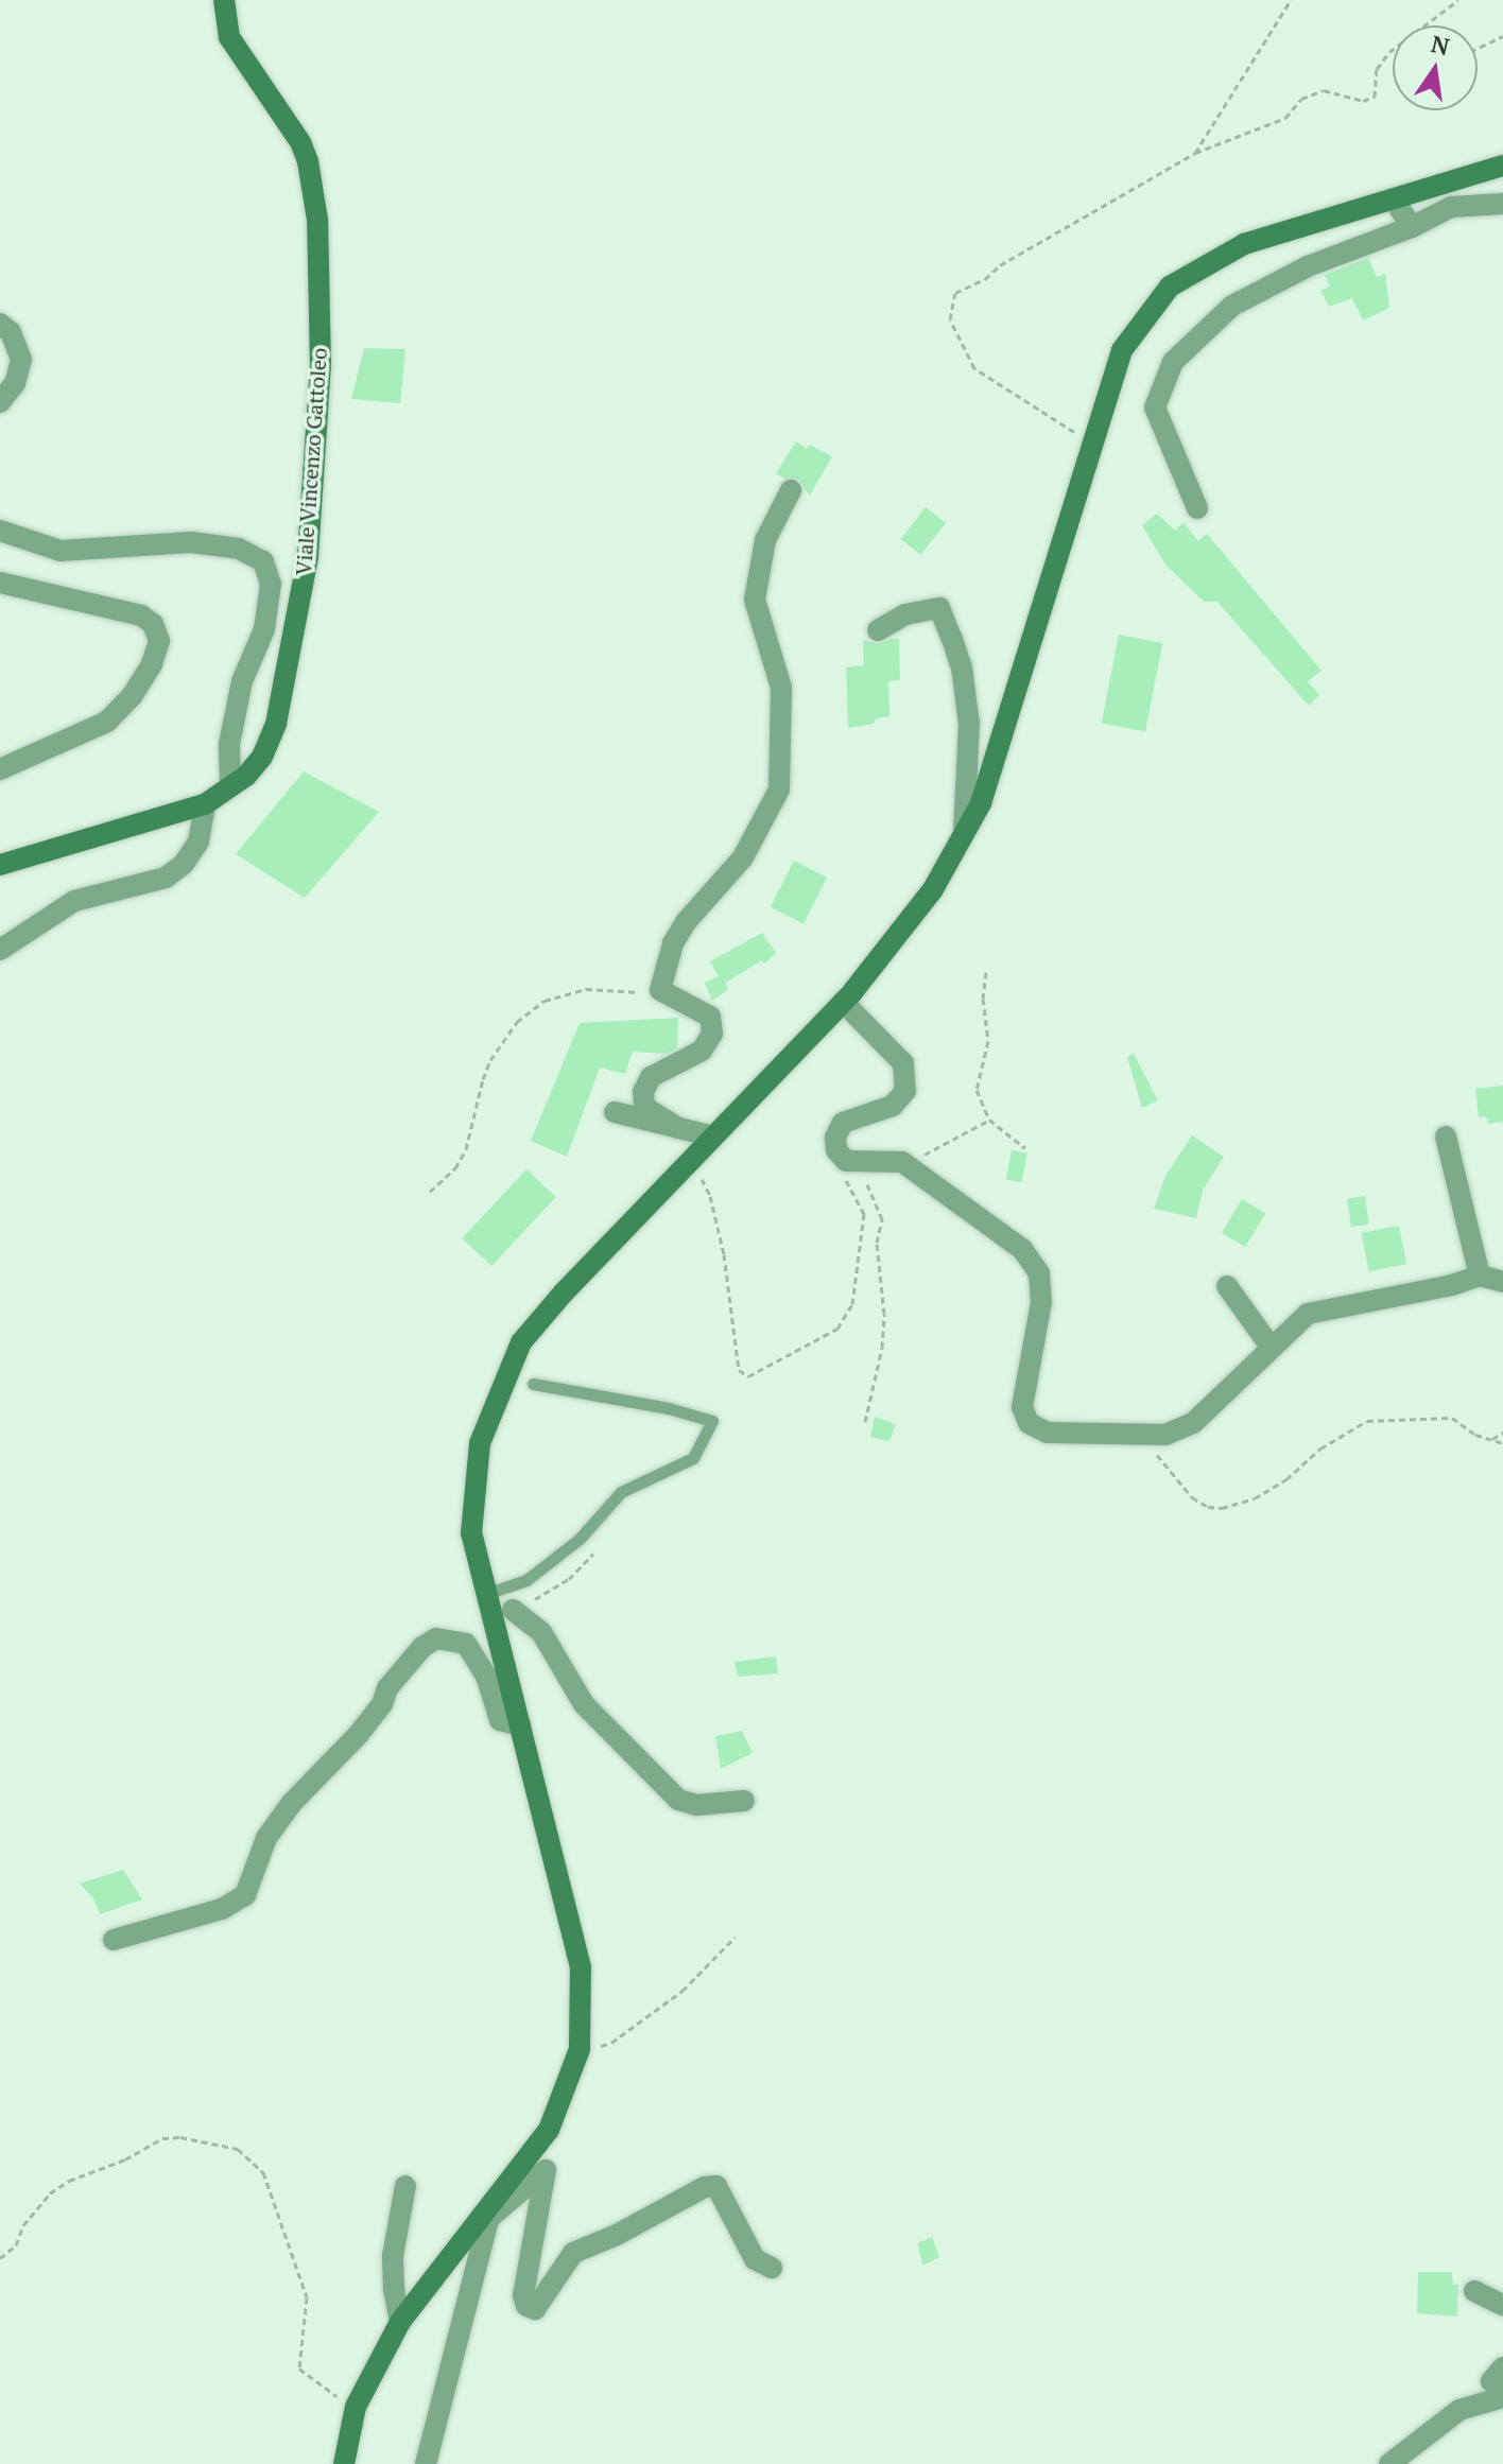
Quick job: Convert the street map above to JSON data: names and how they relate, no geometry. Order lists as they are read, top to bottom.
{
  "streets": {
    "main road": ["Viale Vincenzo Gattoleo"]
  },
  "north": "top"
}
